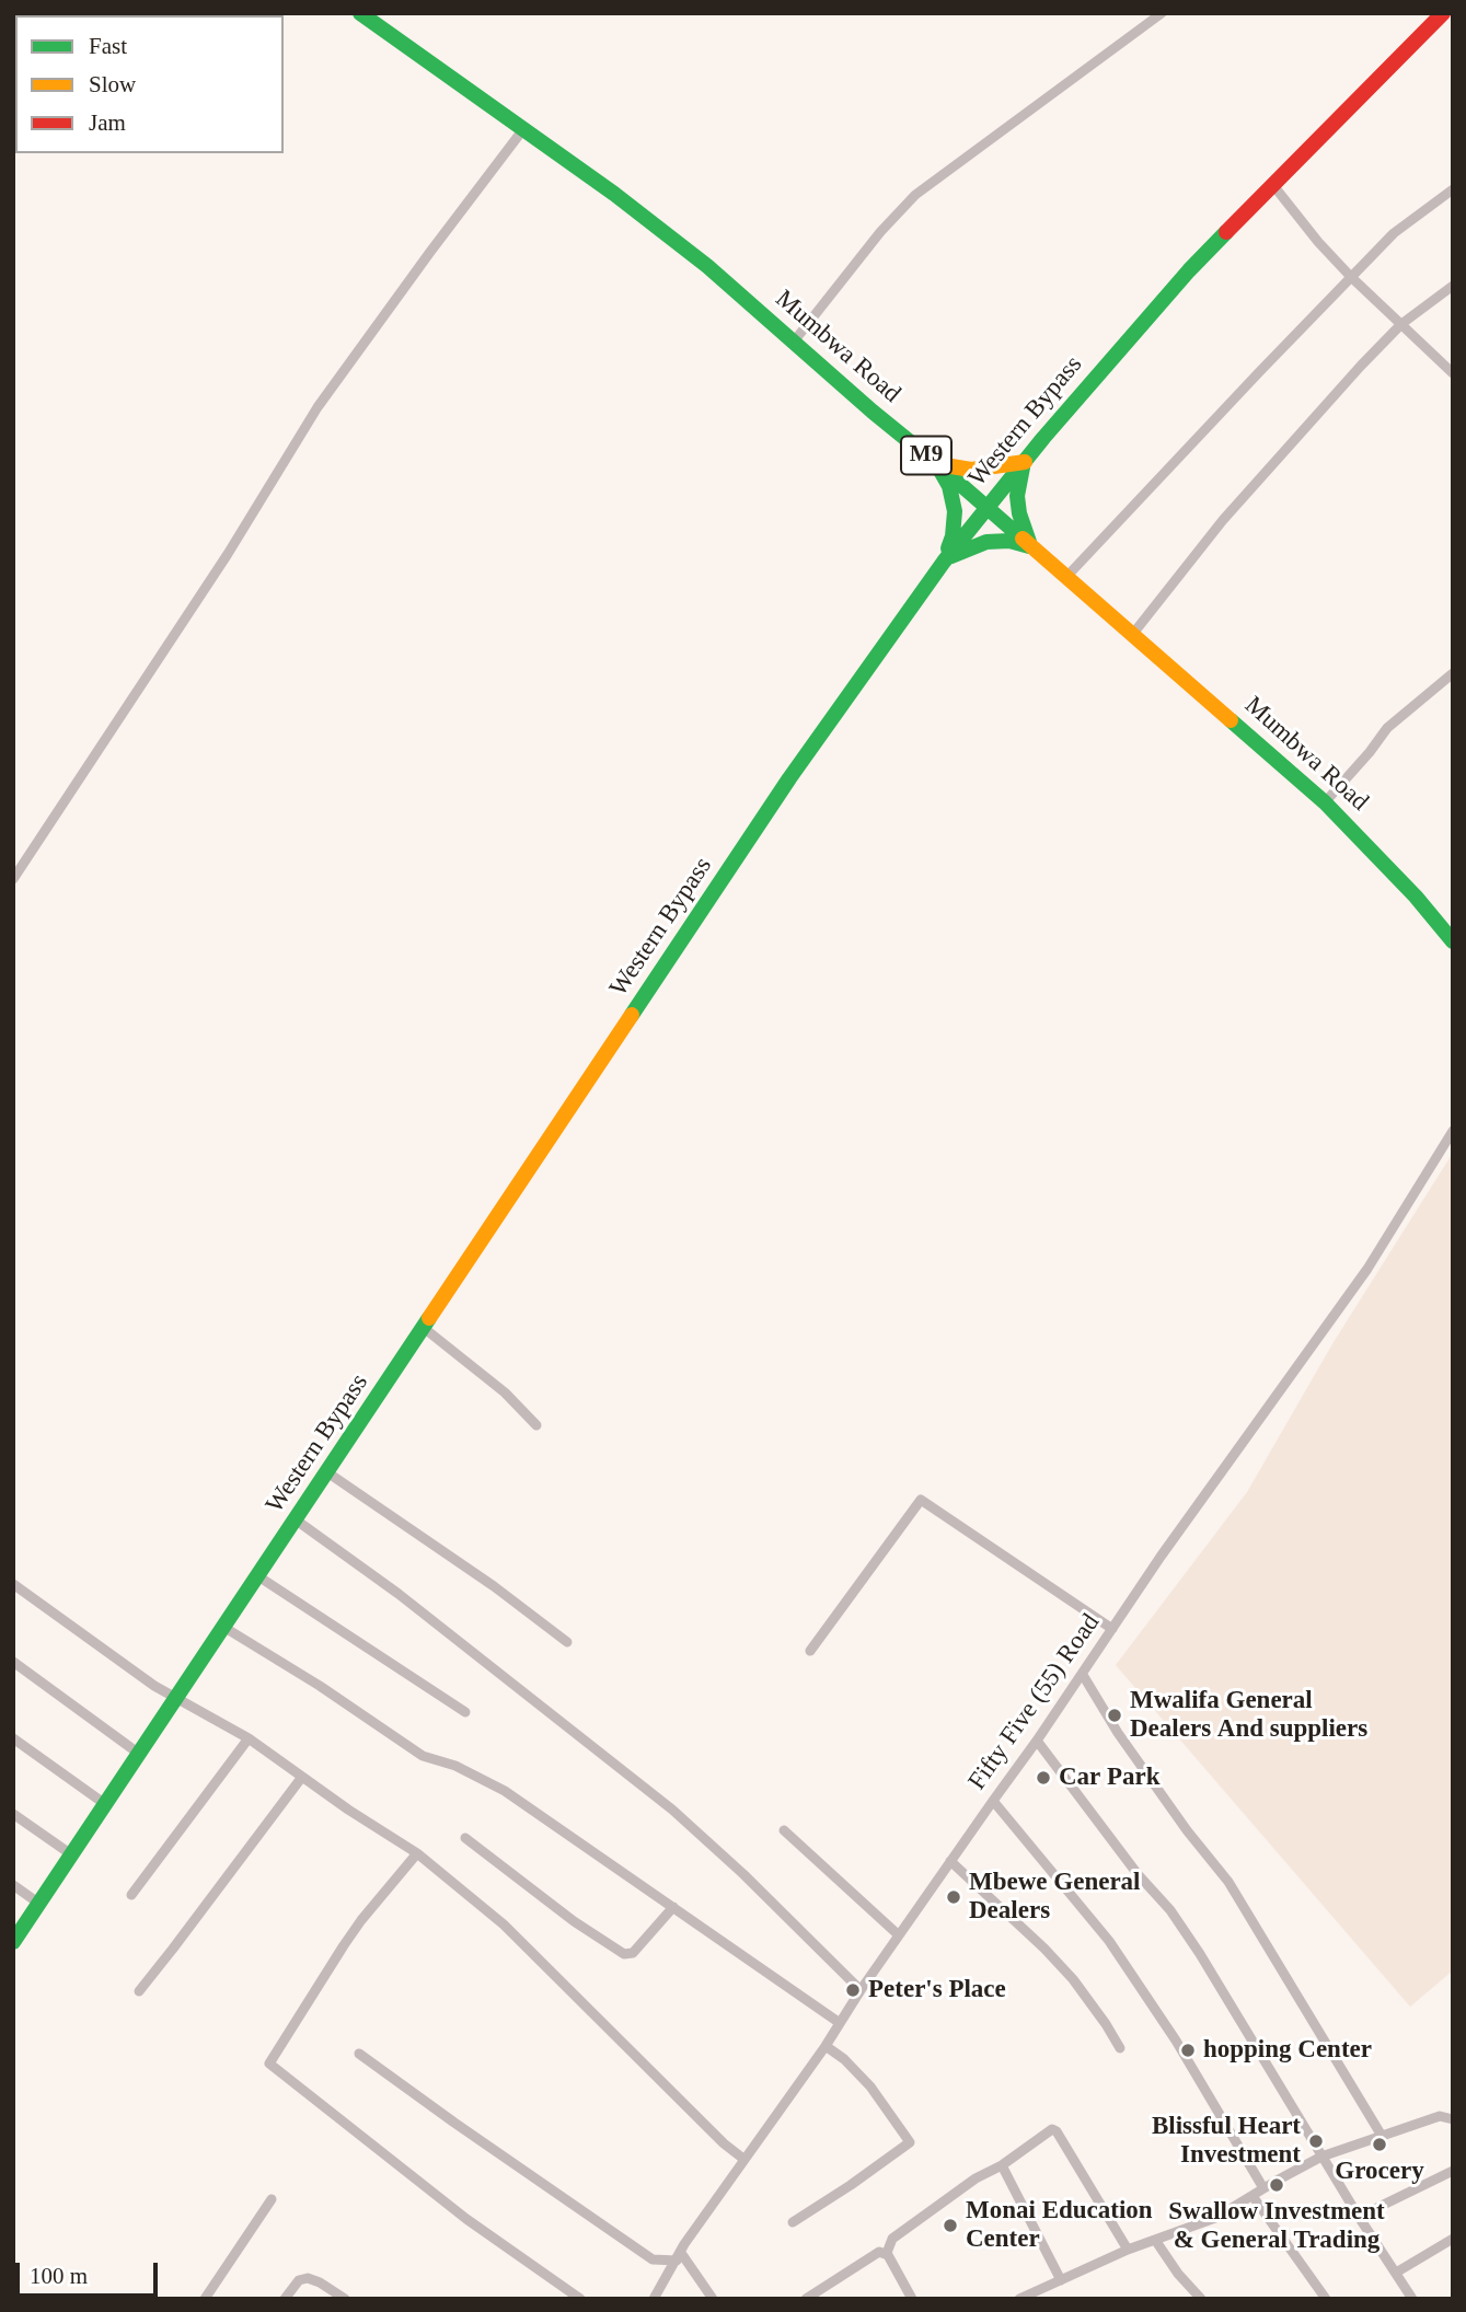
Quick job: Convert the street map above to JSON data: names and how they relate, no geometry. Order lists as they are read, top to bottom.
{
  "streets": {
    "main road": ["Mumbwa Road", "Western Bypass", "M9"],
    "street": ["Fifty Five (55) Road"]
  },
  "crossings": [
    ["Mumbwa Road", "Western Bypass"]
  ],
  "places": [
    "Mwalifa General Dealers And suppliers",
    "Car Park",
    "Mbewe General Dealers",
    "Peter's Place",
    "hopping Center",
    "Blissful Heart Investment",
    "Grocery",
    "Swallow Investment & General Trading",
    "Monai Education Center"
  ],
  "legend": ["Fast", "Slow", "Jam"],
  "scale_bar": "100 m"
}
